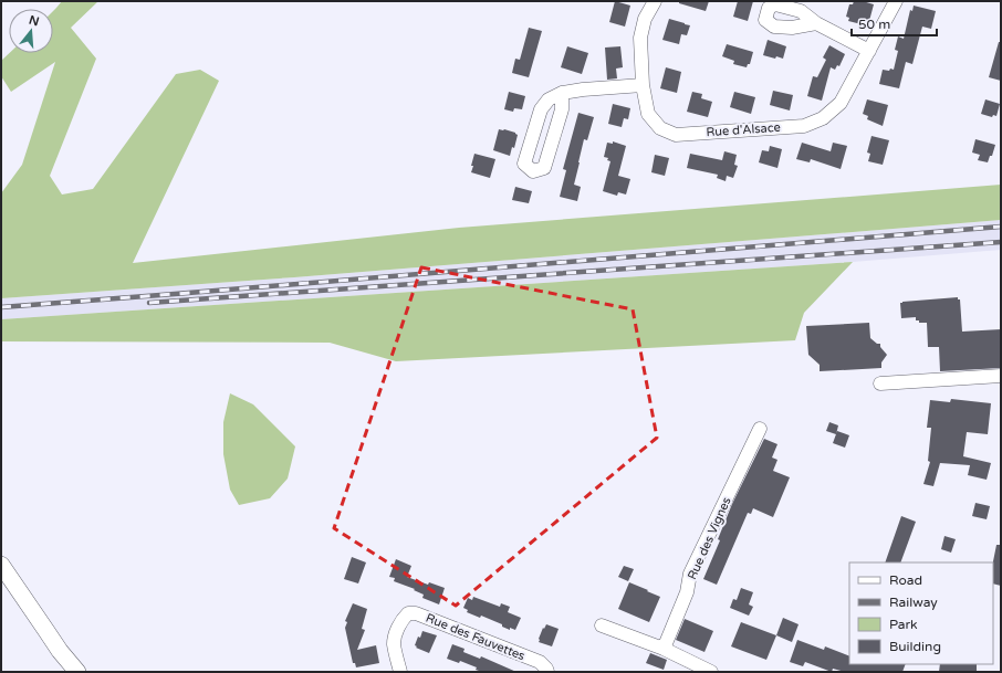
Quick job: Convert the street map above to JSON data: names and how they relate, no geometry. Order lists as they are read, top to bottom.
{
  "streets": {
    "street": ["Rue d'Alsace", "Rue des Vignes", "Rue des Fauvettes"]
  },
  "legend": [
    "Road",
    "Railway",
    "Park",
    "Building"
  ],
  "scale_bar": "50 m",
  "north": "top"
}
